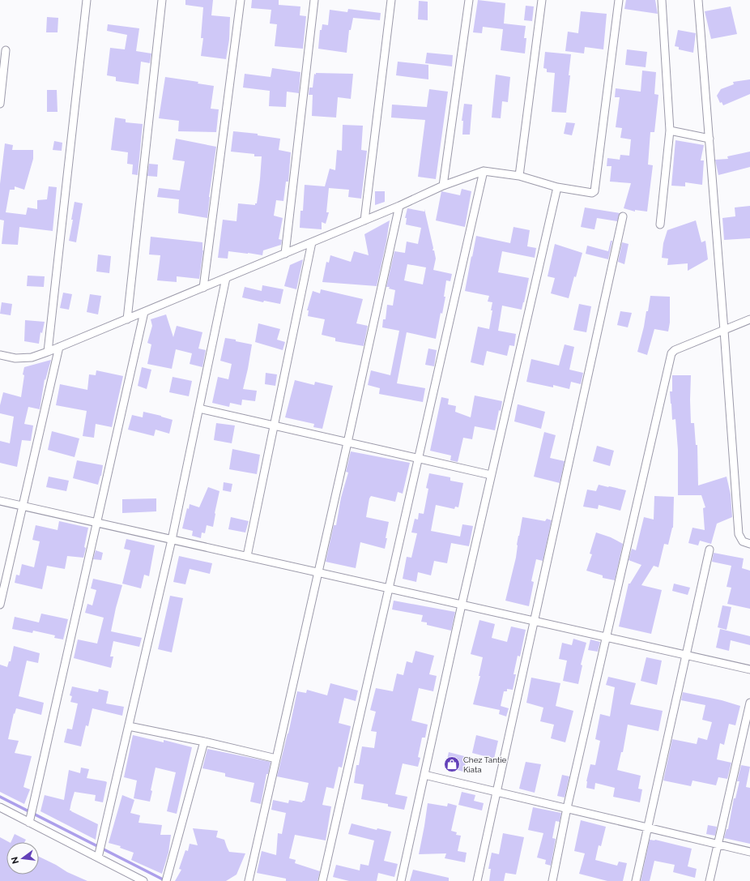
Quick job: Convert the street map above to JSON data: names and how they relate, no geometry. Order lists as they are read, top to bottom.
{
  "places": {
    "shop": ["Chez Tantie Kiata"]
  },
  "north": "left"
}
